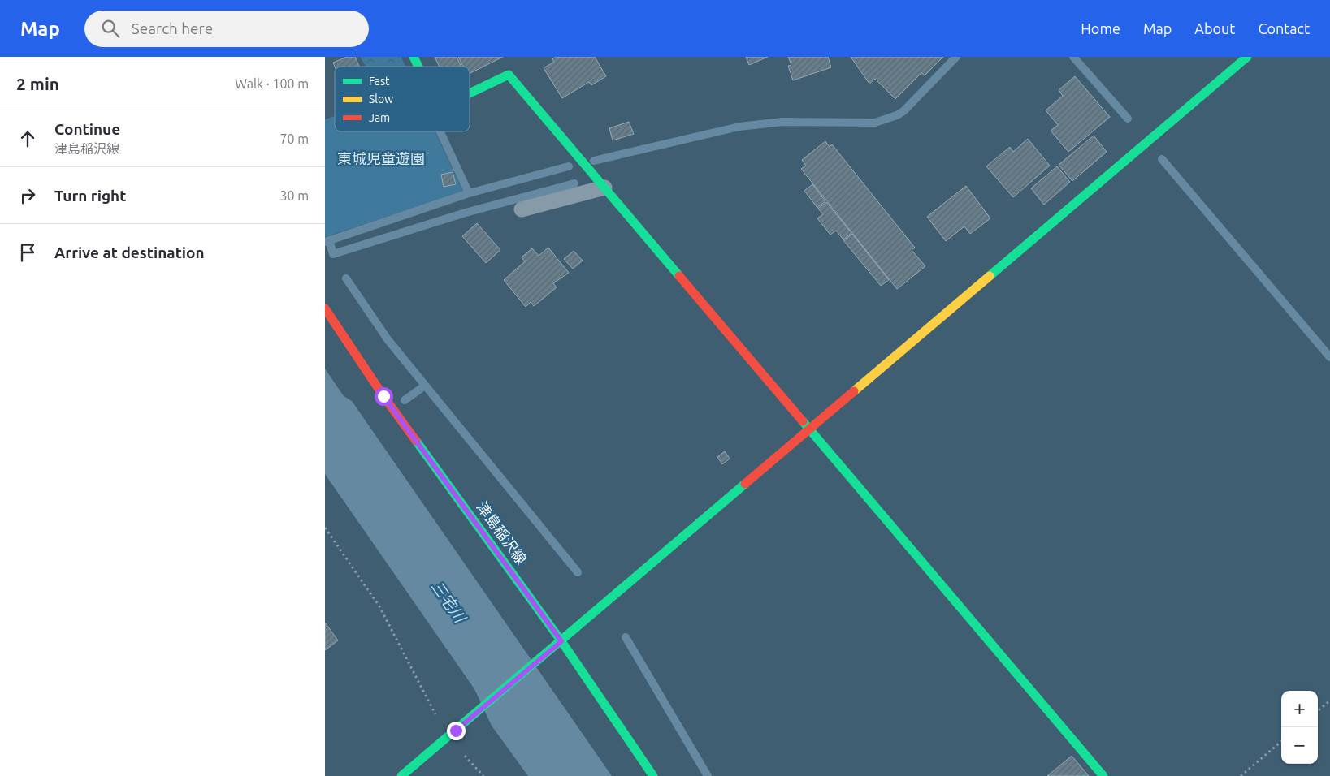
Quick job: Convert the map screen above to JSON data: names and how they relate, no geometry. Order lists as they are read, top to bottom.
{
  "streets": {
    "street": ["津島稲沢線"]
  },
  "water": ["三宅川"],
  "parks": ["東城児童遊園"],
  "legend": ["Fast", "Slow", "Jam"],
  "page": {
    "header": "Map",
    "search": "Search here",
    "nav": [
      "Home",
      "Map",
      "About",
      "Contact"
    ],
    "heading": ["2 min", "Walk · 100 m"],
    "list": [
      ["Continue", "津島稲沢線", "70 m"],
      ["Turn right", "30 m"],
      "Arrive at destination"
    ],
    "map_buttons": ["+", "−"]
  }
}
